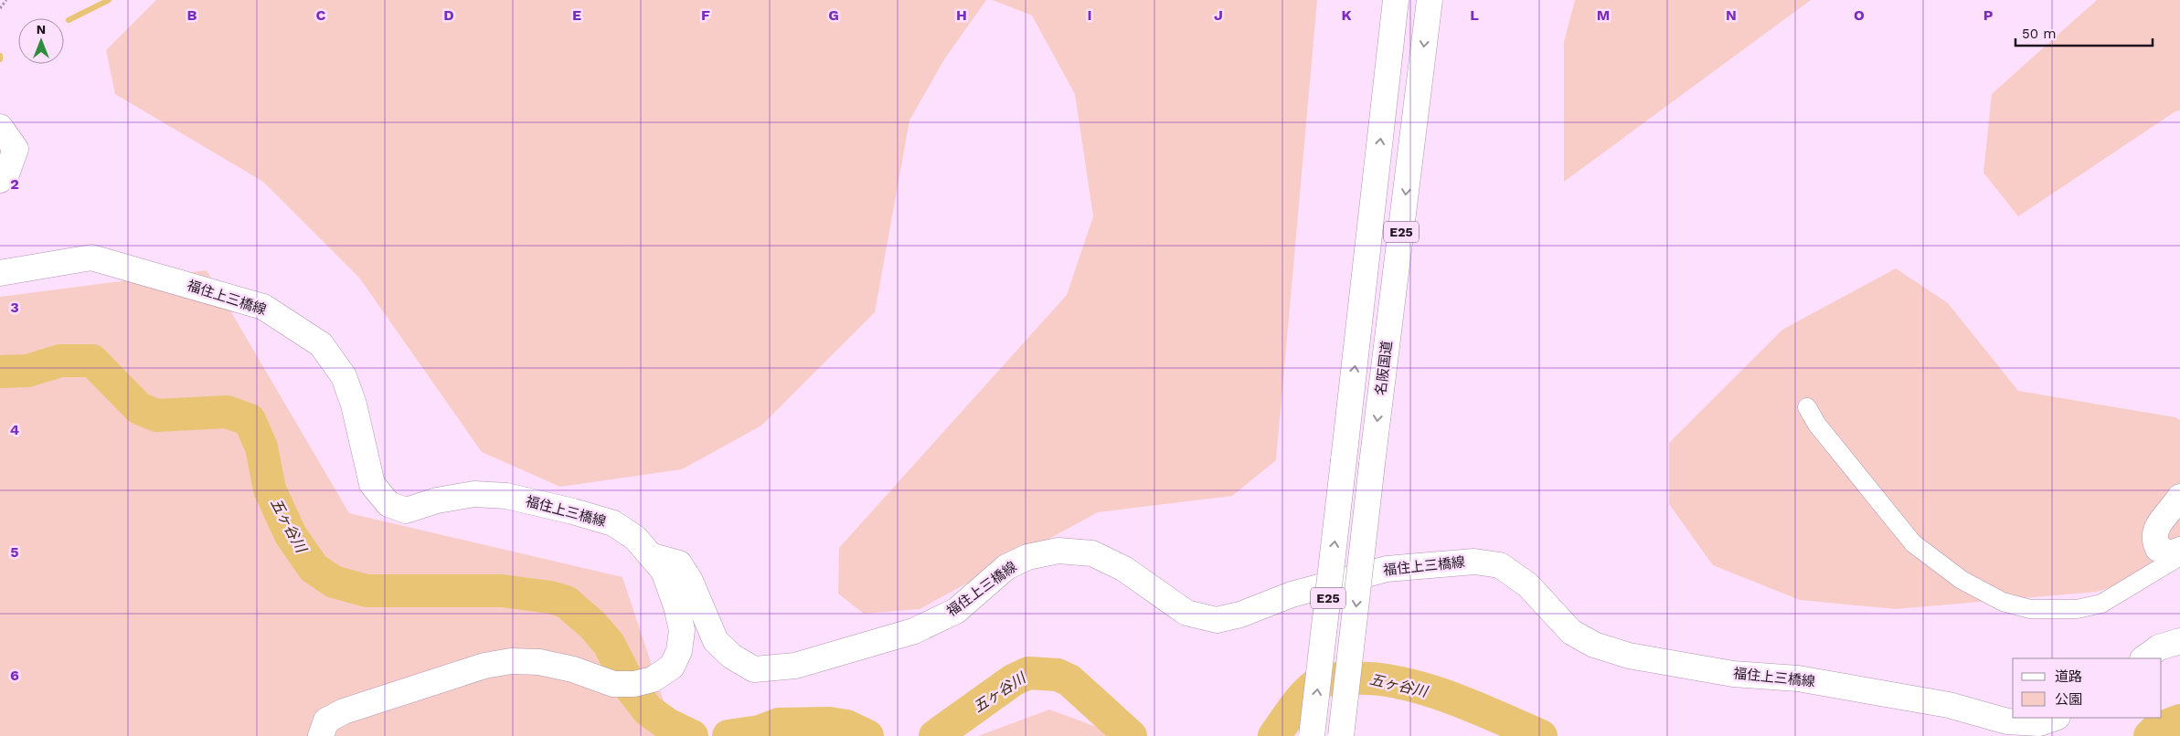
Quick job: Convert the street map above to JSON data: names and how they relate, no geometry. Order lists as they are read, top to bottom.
{
  "streets": {
    "main road": ["E25", "福住上三橋線", "名阪国道"]
  },
  "water": ["五ヶ谷川"],
  "legend": ["道路", "公園"],
  "scale_bar": "50 m",
  "north": "top",
  "grid": {
    "columns": [
      "B",
      "C",
      "D",
      "E",
      "F",
      "G",
      "H",
      "I",
      "J",
      "K",
      "L",
      "M",
      "N",
      "O",
      "P"
    ],
    "rows": [
      "2",
      "3",
      "4",
      "5",
      "6"
    ]
  }
}
